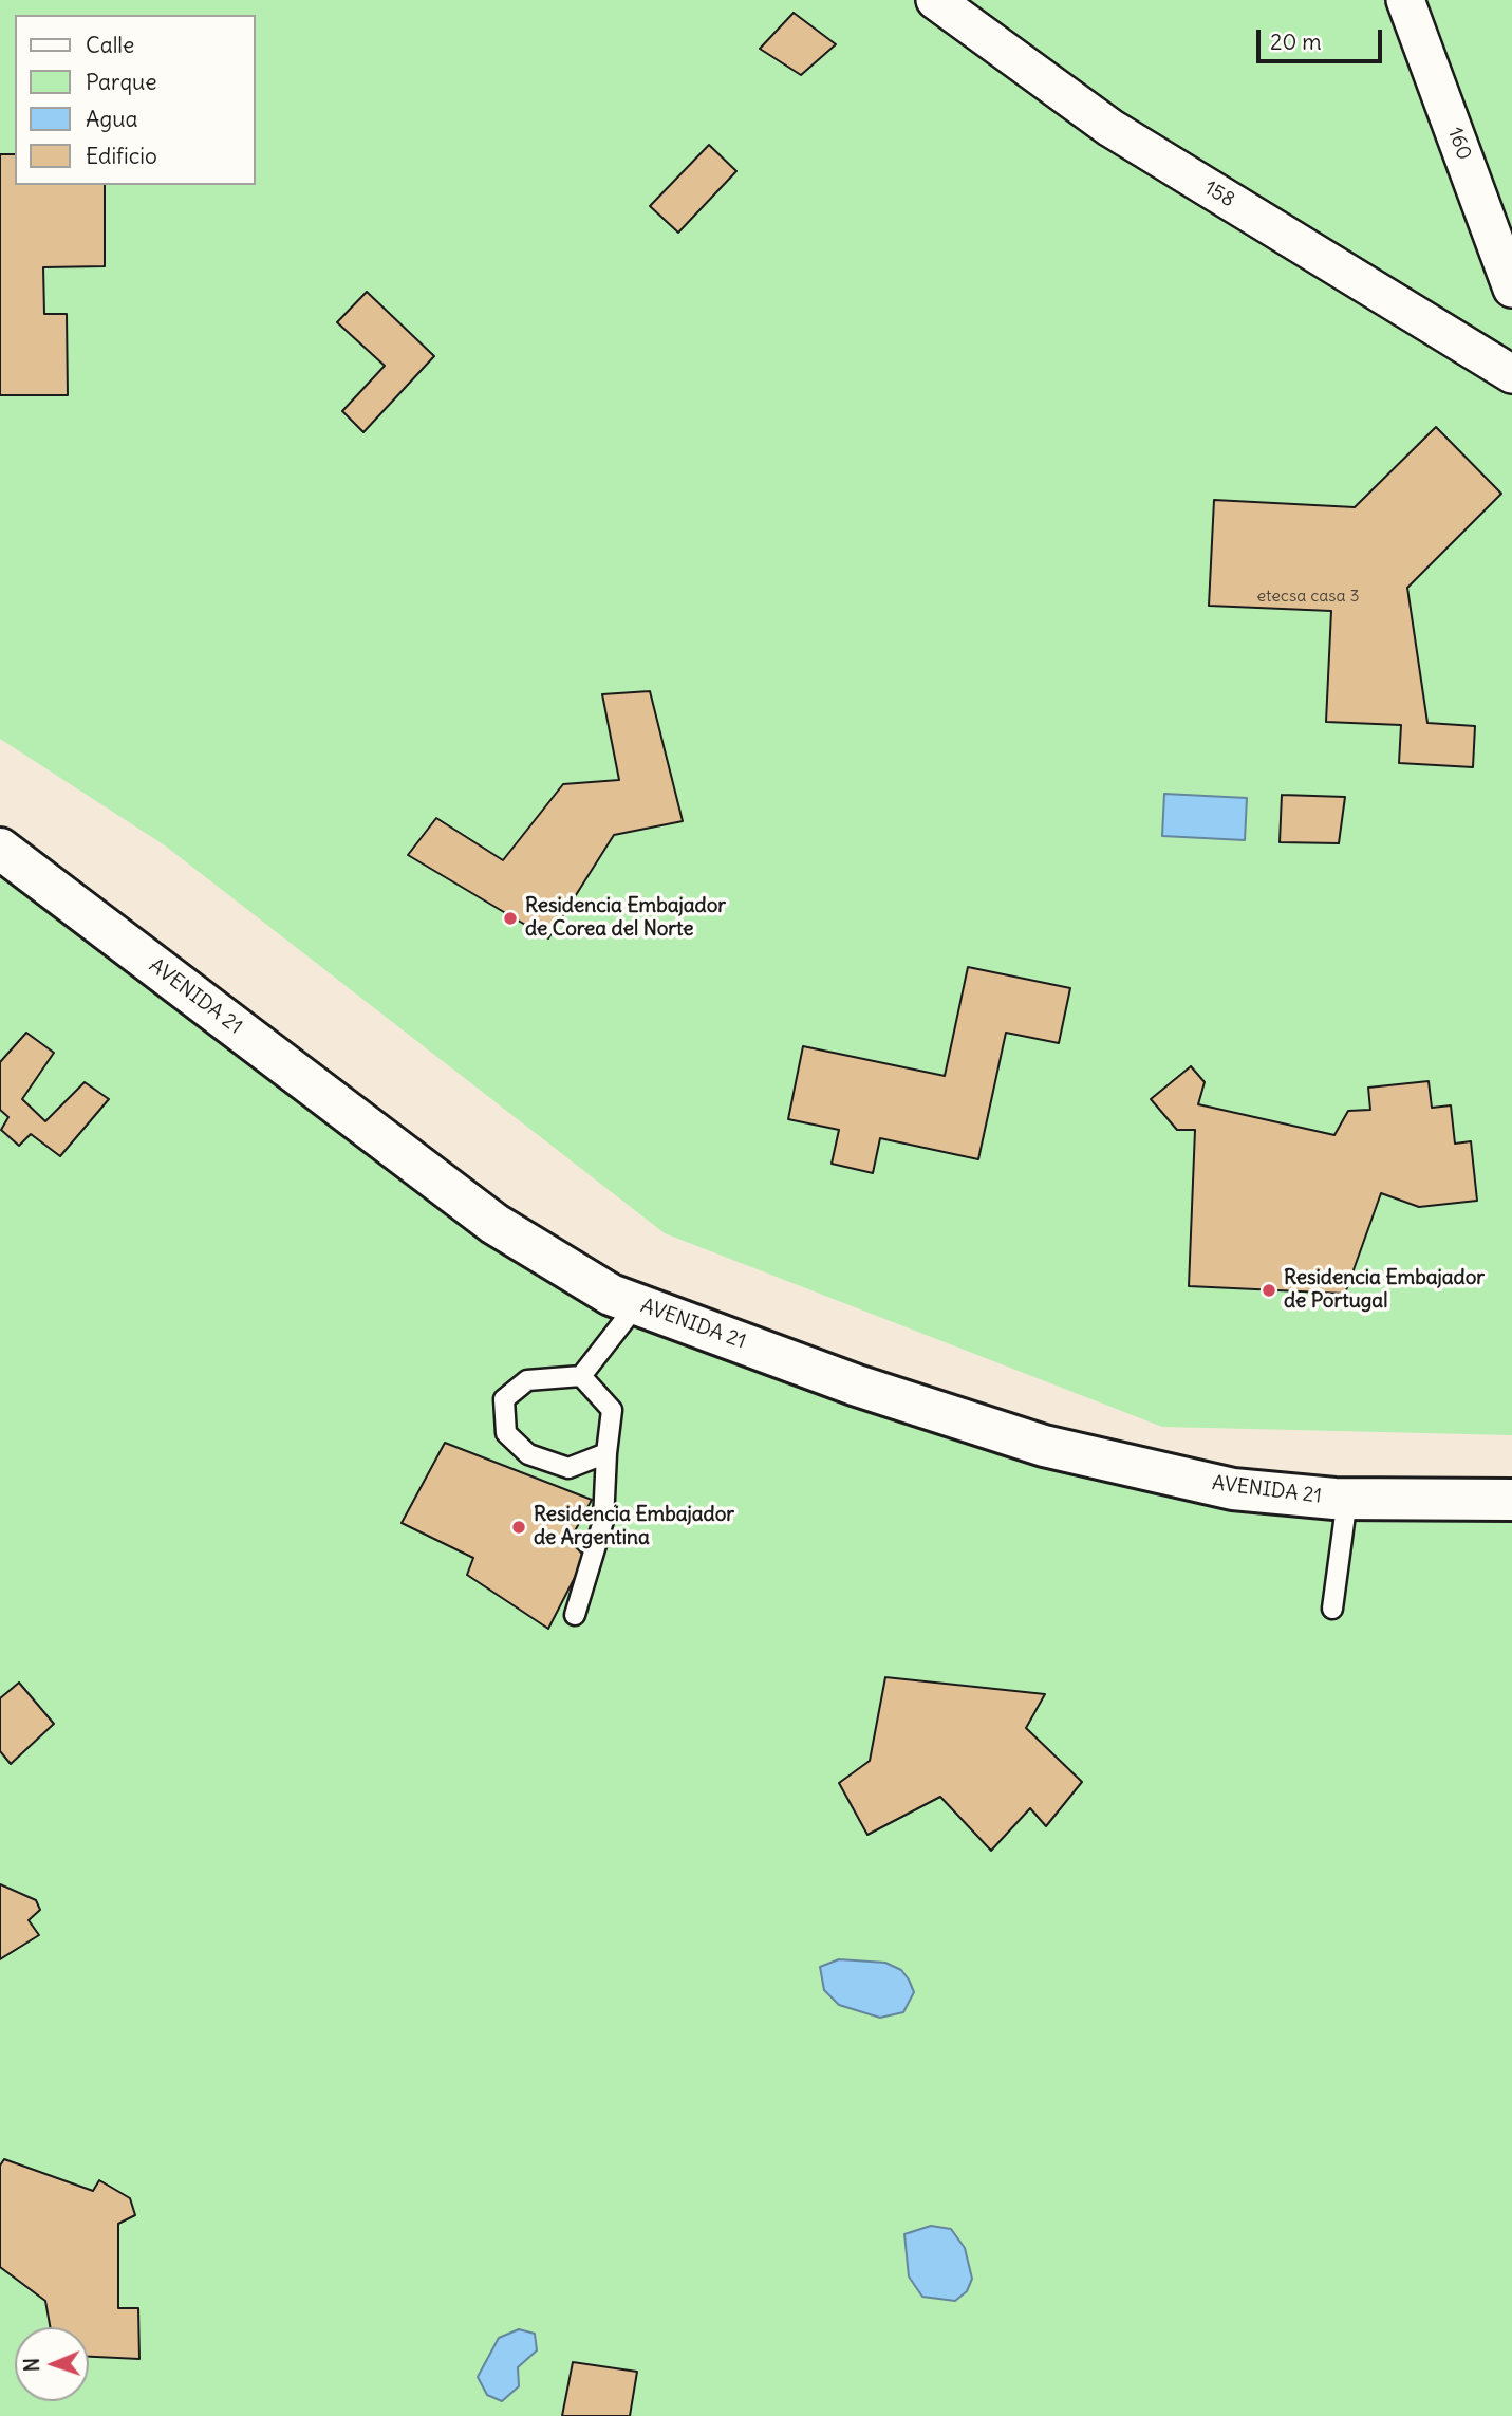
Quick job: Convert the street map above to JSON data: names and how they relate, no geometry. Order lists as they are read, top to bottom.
{
  "streets": {
    "main road": ["AVENIDA 21"],
    "street": ["160", "158"]
  },
  "places": ["Residencia Embajador de Corea del Norte", "Residencia Embajador de Portugal", "Residencia Embajador de Argentina"],
  "house_numbers": ["etecsa casa 3"],
  "legend": [
    "Calle",
    "Parque",
    "Agua",
    "Edificio"
  ],
  "scale_bar": "20 m",
  "north": "left"
}
